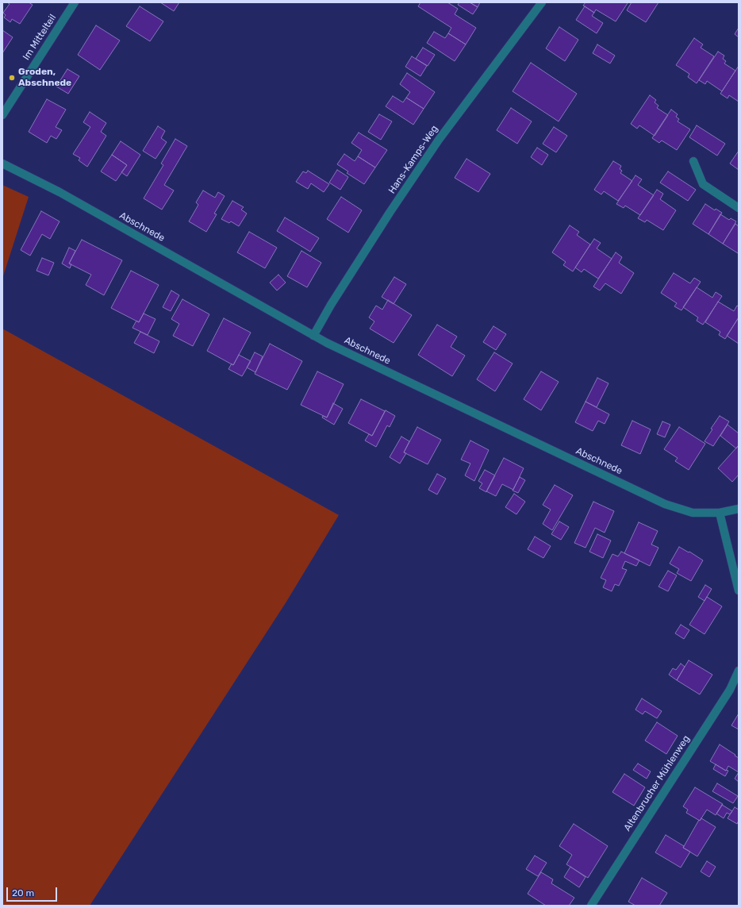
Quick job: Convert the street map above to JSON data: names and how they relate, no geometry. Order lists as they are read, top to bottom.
{
  "streets": {
    "street": [
      "Im Mittelteil",
      "Hans-Kamps-Weg",
      "Abschnede",
      "Altenbrucher Mühlenweg"
    ]
  },
  "crossings": [
    ["Hans-Kamps-Weg", "Abschnede"]
  ],
  "places": ["Groden, Abschnede"],
  "scale_bar": "20 m"
}
